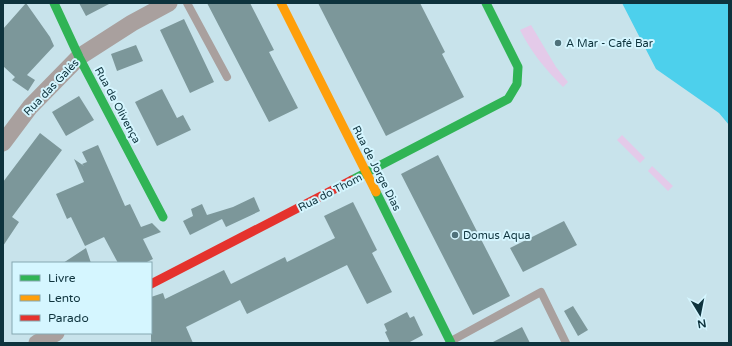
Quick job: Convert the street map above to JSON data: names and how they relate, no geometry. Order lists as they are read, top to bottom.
{
  "streets": {
    "street": [
      "Rua das Galés",
      "Rua de Olivença",
      "Rua de Jorge Dias",
      "Rua do Thom"
    ]
  },
  "crossings": [
    ["Rua das Galés", "Rua de Olivença"],
    ["Rua de Jorge Dias", "Rua do Thom"]
  ],
  "places": ["A Mar - Café Bar", "Domus Aqua"],
  "legend": ["Livre", "Lento", "Parado"],
  "north": "bottom"
}
